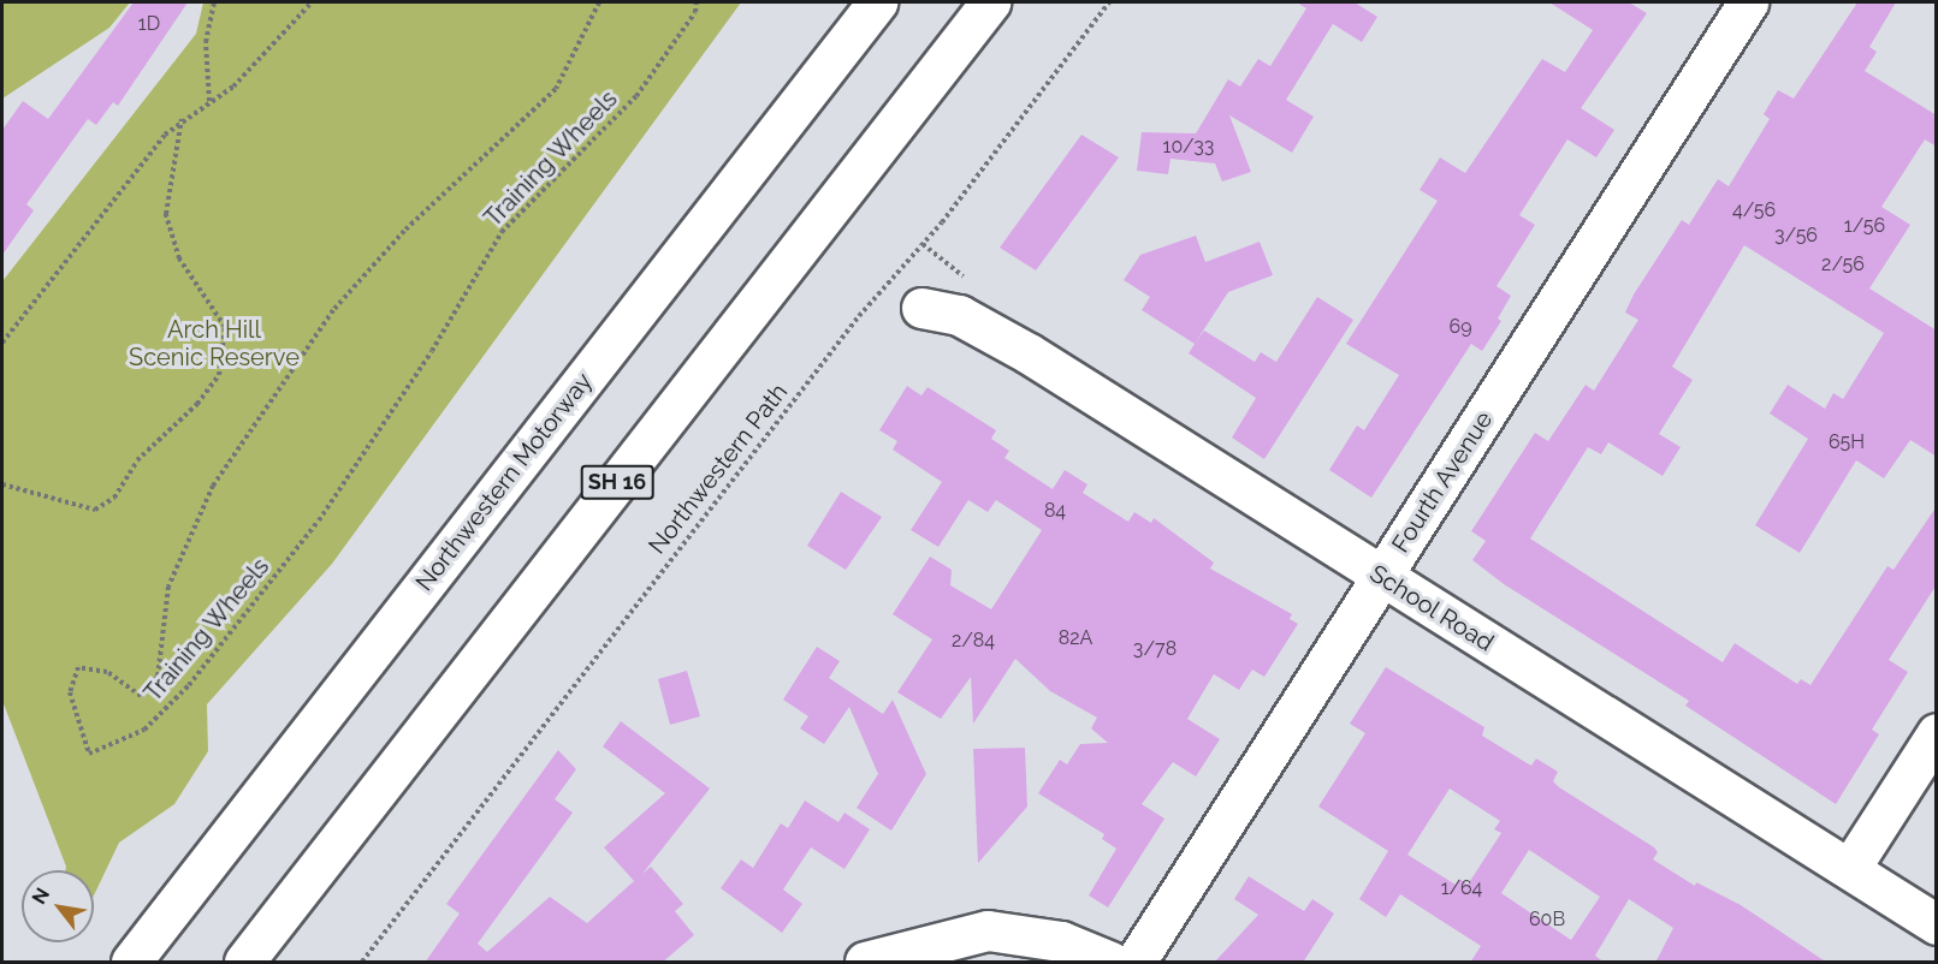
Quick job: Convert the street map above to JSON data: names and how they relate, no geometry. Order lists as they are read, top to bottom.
{
  "streets": {
    "main road": [
      "Northwestern Motorway",
      "SH 16",
      "Fourth Avenue",
      "School Road"
    ],
    "path": ["Training Wheels", "Northwestern Path"]
  },
  "crossings": [
    ["Fourth Avenue", "School Road"]
  ],
  "parks": ["Arch Hill Scenic Reserve"],
  "house_numbers": [
    "1D",
    "10/33",
    "4/56",
    "1/56",
    "3/56",
    "2/56",
    "69",
    "65H",
    "84",
    "82A",
    "2/84",
    "3/78",
    "1/64",
    "60B"
  ],
  "north": "top left"
}
